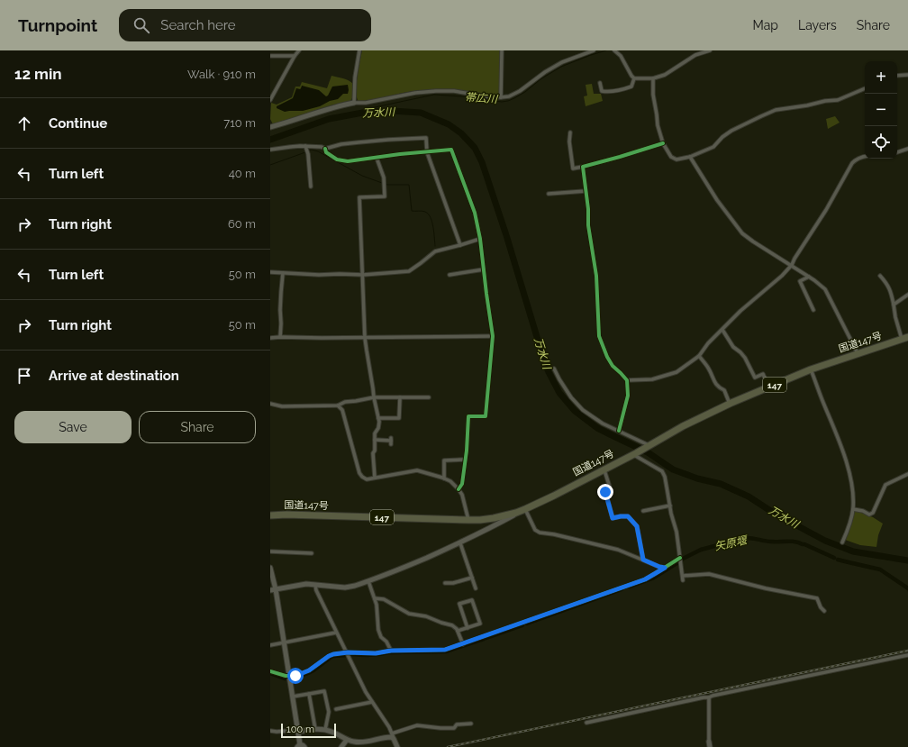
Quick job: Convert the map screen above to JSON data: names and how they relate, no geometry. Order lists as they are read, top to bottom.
{
  "streets": {
    "highway": ["国道147号", "147"]
  },
  "water": ["帯広川", "万水川", "矢原堰"],
  "scale_bar": "100 m",
  "page": {
    "header": "Turnpoint",
    "search": "Search here",
    "nav": ["Map", "Layers", "Share"],
    "heading": ["12 min", "Walk · 910 m"],
    "map_buttons": ["+", "−"],
    "list": [
      ["Continue", "710 m"],
      ["Turn left", "40 m"],
      ["Turn right", "60 m"],
      ["Turn left", "50 m"],
      ["Turn right", "50 m"],
      "Arrive at destination"
    ],
    "buttons": ["Save", "Share"],
    "scale": "100 m"
  }
}
